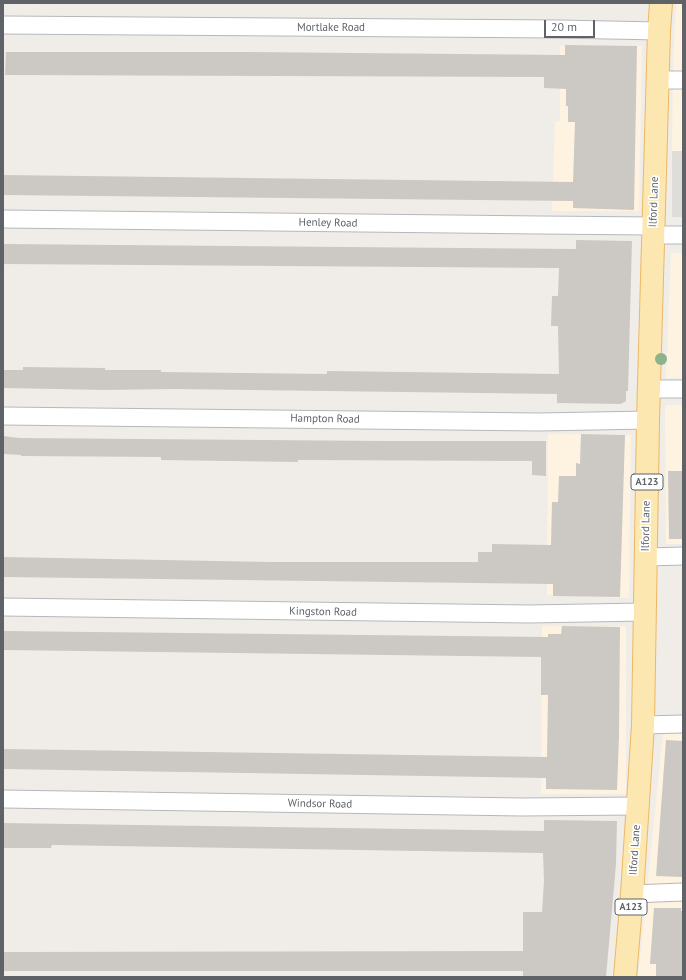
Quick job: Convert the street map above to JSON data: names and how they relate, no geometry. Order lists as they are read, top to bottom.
{
  "streets": {
    "main road": ["Ilford Lane", "A123"],
    "street": [
      "Mortlake Road",
      "Henley Road",
      "Hampton Road",
      "Kingston Road",
      "Windsor Road"
    ]
  },
  "crossings": [
    ["Mortlake Road", "Ilford Lane"],
    ["Ilford Lane", "Henley Road"],
    ["Ilford Lane", "Hampton Road"],
    ["Ilford Lane", "Kingston Road"],
    ["Ilford Lane", "Windsor Road"]
  ],
  "scale_bar": "20 m"
}
